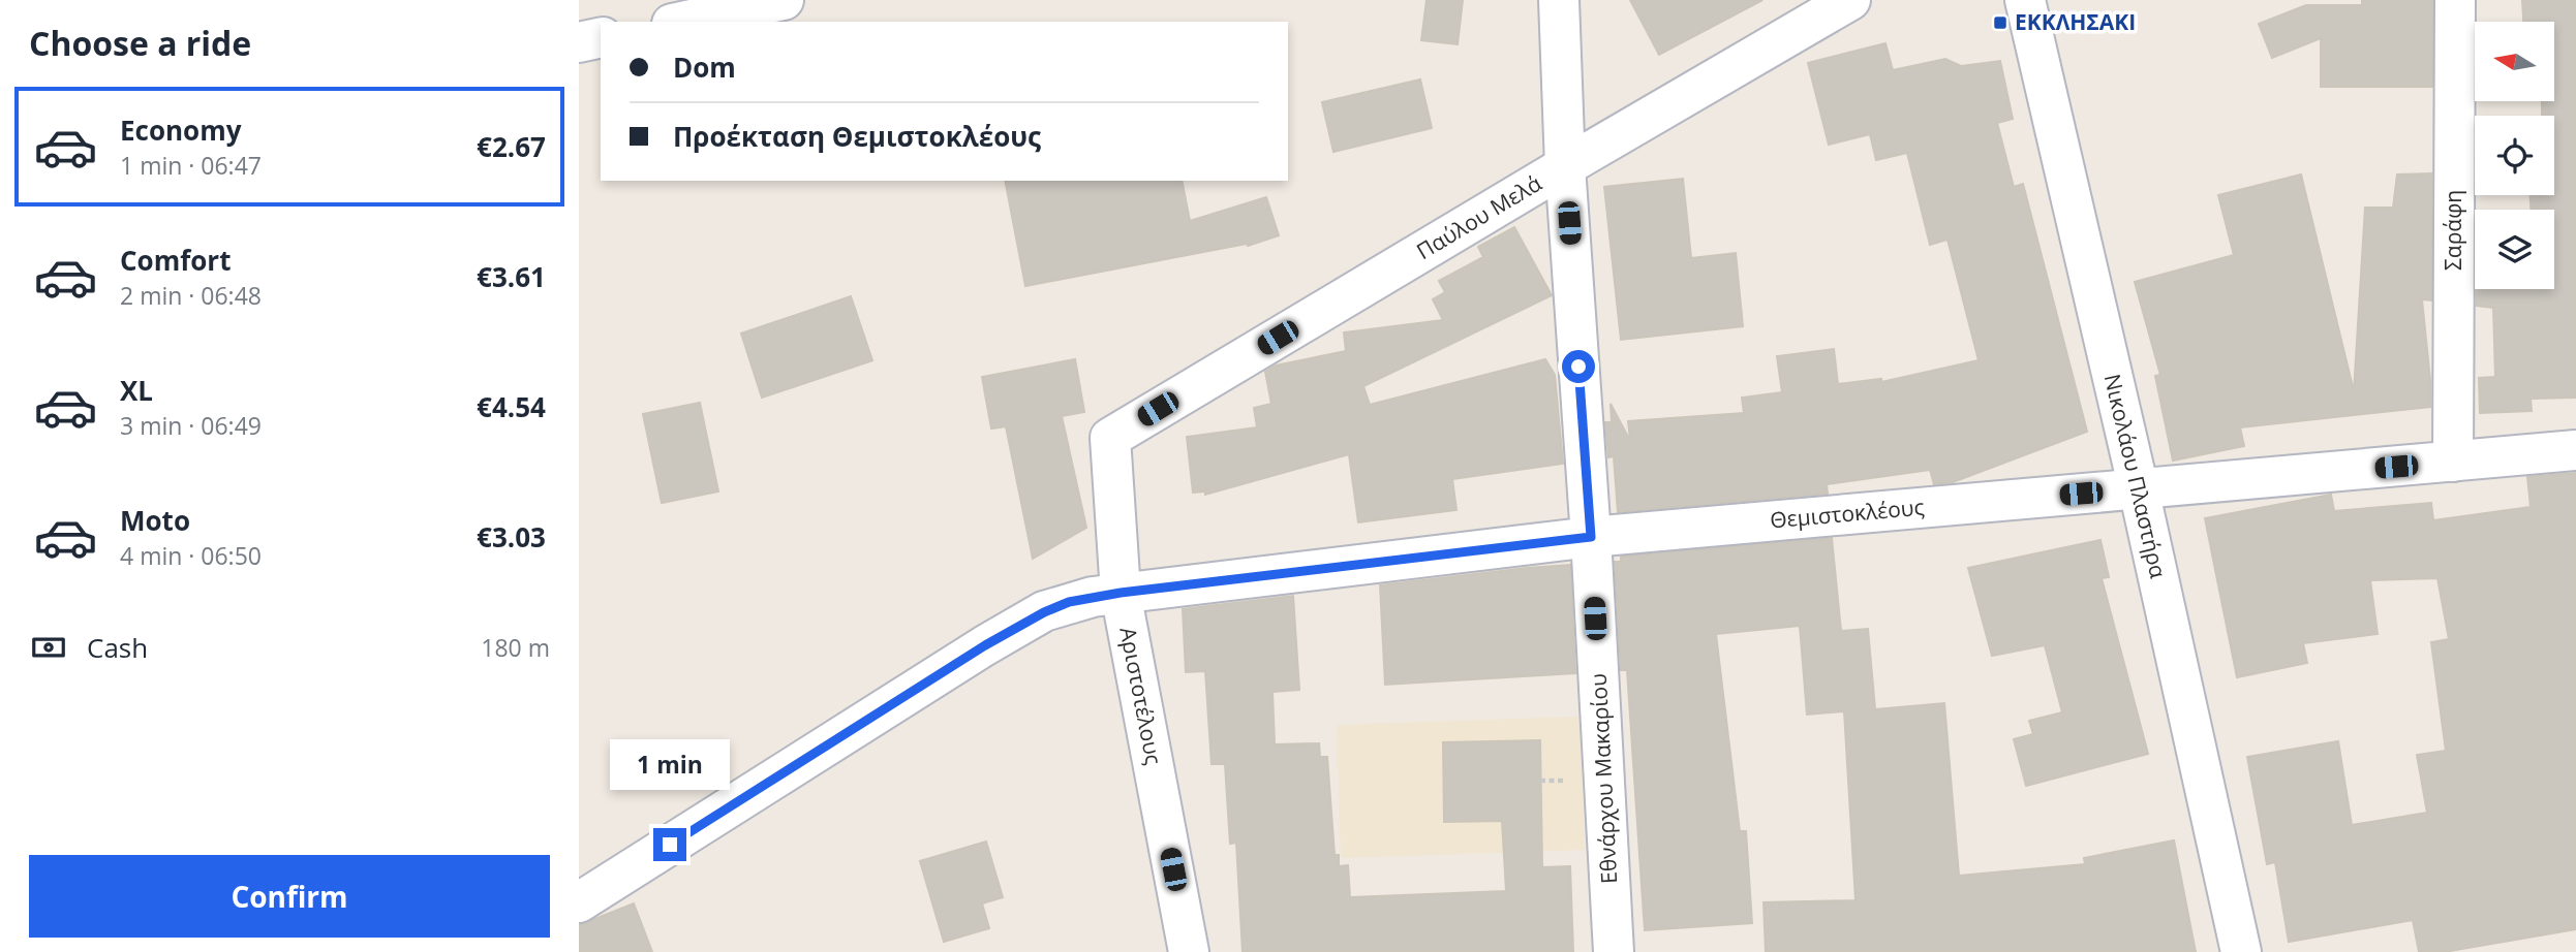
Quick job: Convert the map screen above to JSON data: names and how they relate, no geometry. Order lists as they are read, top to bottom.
{
  "streets": {
    "street": [
      "Παύλου Μελά",
      "Σαράφη",
      "Νικολάου Πλαστήρα",
      "Θεμιστοκλέους",
      "Αριστοτέλους",
      "Εθνάρχου Μακαρίου"
    ]
  },
  "crossings": [
    ["Παύλου Μελά", "Αριστοτέλους"],
    ["Παύλου Μελά", "Εθνάρχου Μακαρίου"],
    ["Σαράφη", "Θεμιστοκλέους"],
    ["Νικολάου Πλαστήρα", "Θεμιστοκλέους"],
    ["Θεμιστοκλέους", "Αριστοτέλους"],
    ["Θεμιστοκλέους", "Εθνάρχου Μακαρίου"]
  ],
  "places": {
    "transit": ["ΕΚΚΛΗΣΑΚΙ"]
  },
  "north": "left",
  "page": {
    "heading": "Choose a ride",
    "banner": ["Dom", "Προέκταση Θεμιστοκλέους"],
    "list": [
      {
        "name": "Economy",
        "note": "1 min · 06:47",
        "value": "€2.67"
      },
      {
        "name": "Comfort",
        "note": "2 min · 06:48",
        "value": "€3.61"
      },
      {
        "name": "XL",
        "note": "3 min · 06:49",
        "value": "€4.54"
      },
      {
        "name": "Moto",
        "note": "4 min · 06:50",
        "value": "€3.03"
      }
    ],
    "pay": ["Cash", "180 m"],
    "bubble": "1 min",
    "buttons": "Confirm"
  }
}
